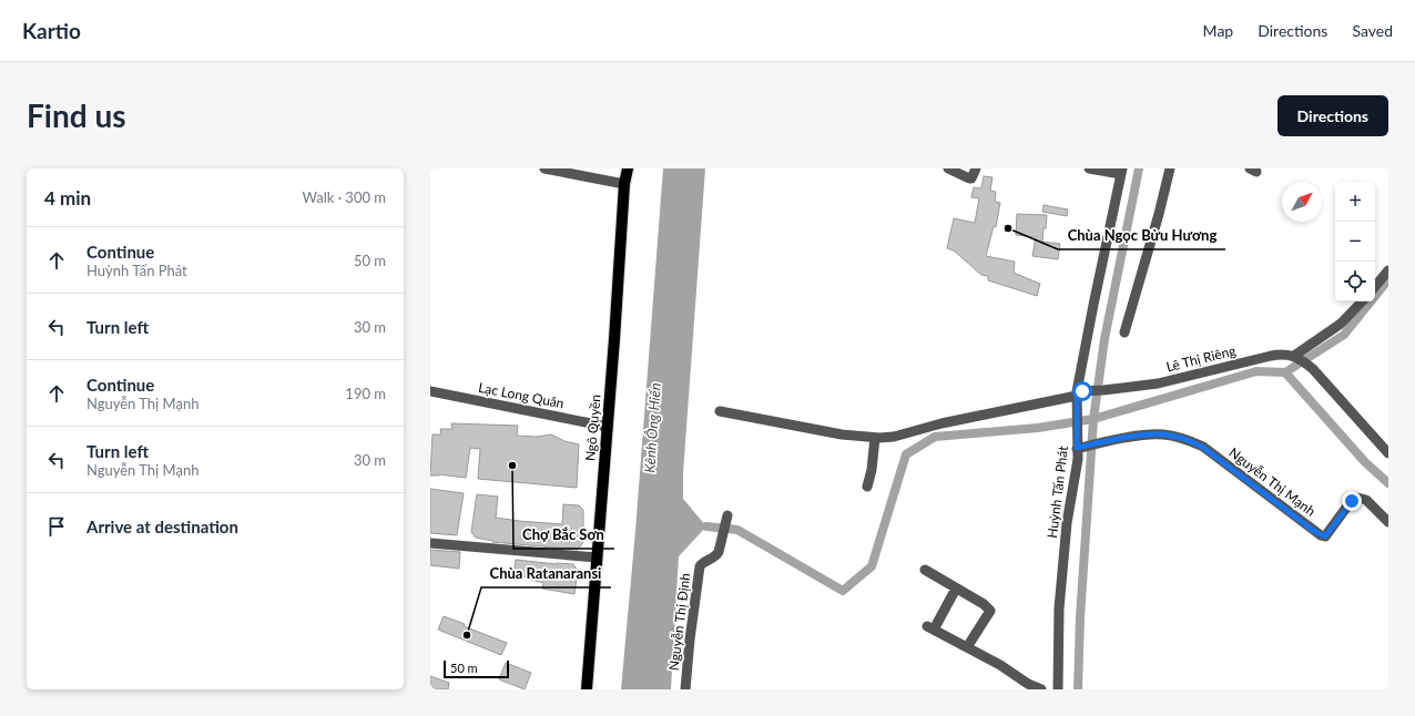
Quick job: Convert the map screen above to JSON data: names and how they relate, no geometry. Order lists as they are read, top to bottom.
{
  "streets": {
    "main road": ["Ngô Quyền"],
    "street": [
      "Lê Thị Riêng",
      "Lạc Long Quân",
      "Nguyễn Thị Mạnh",
      "Huỳnh Tấn Phát",
      "Nguyễn Thị Định"
    ]
  },
  "crossings": [
    ["Lê Thị Riêng", "Huỳnh Tấn Phát"],
    ["Lạc Long Quân", "Ngô Quyền"],
    ["Nguyễn Thị Mạnh", "Huỳnh Tấn Phát"]
  ],
  "water": ["Kênh Ông Hiển"],
  "places": ["Chùa Ngọc Bửu Hương", "Chợ Bắc Sơn", "Chùa Ratanaransi"],
  "scale_bar": "50 m",
  "north": "top right",
  "page": {
    "header": "Kartio",
    "nav": ["Map", "Directions", "Saved"],
    "buttons": "Directions",
    "title": "Find us",
    "heading": ["4 min", "Walk · 300 m"],
    "map_buttons": ["+", "−"],
    "list": [
      ["Continue", "Huỳnh Tấn Phát", "50 m"],
      ["Turn left", "30 m"],
      ["Continue", "Nguyễn Thị Mạnh", "190 m"],
      ["Turn left", "Nguyễn Thị Mạnh", "30 m"],
      "Arrive at destination"
    ],
    "scale": "50 m"
  }
}
